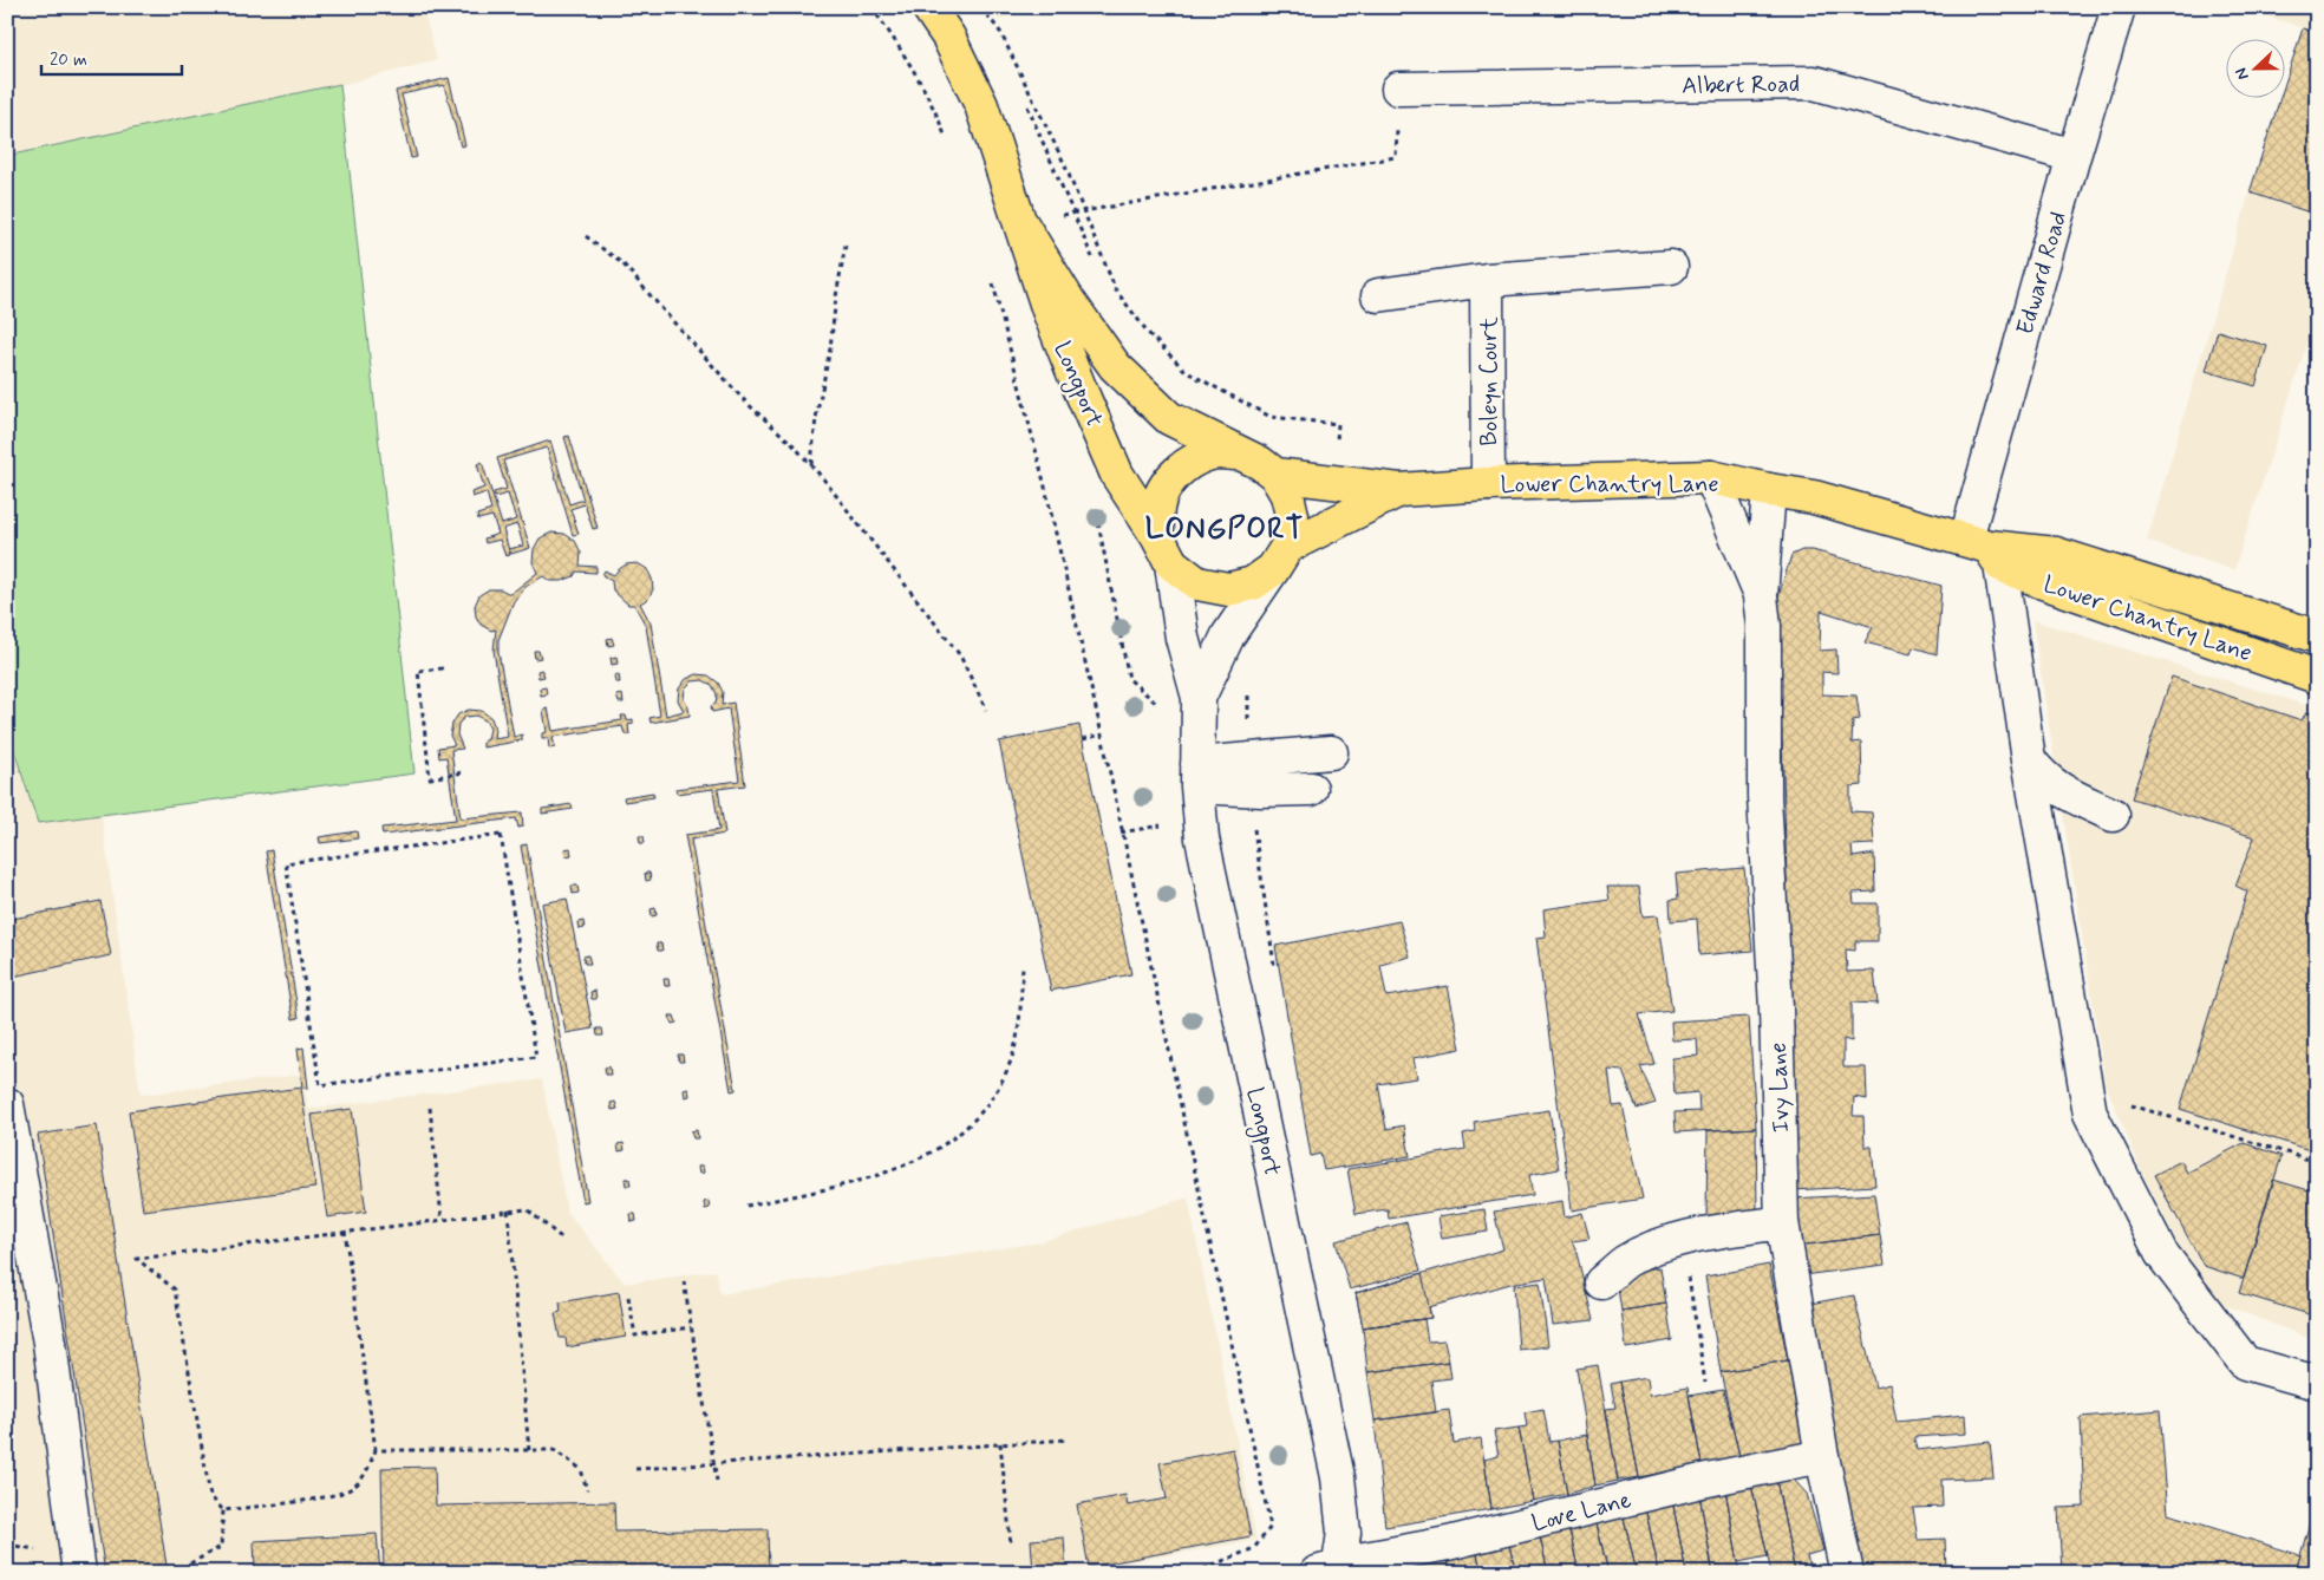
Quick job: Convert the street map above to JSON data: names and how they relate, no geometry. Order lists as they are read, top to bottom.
{
  "streets": {
    "main road": ["Longport", "Lower Chantry Lane"],
    "street": [
      "Albert Road",
      "Edward Road",
      "Boleyn Court",
      "Ivy Lane",
      "Love Lane"
    ]
  },
  "crossings": [
    ["Albert Road", "Edward Road"],
    ["Edward Road", "Lower Chantry Lane"],
    ["Boleyn Court", "Lower Chantry Lane"],
    ["Longport", "Lower Chantry Lane"],
    ["Longport", "Love Lane"],
    ["Lower Chantry Lane", "Ivy Lane"],
    ["Ivy Lane", "Love Lane"]
  ],
  "districts": ["LONGPORT"],
  "scale_bar": "20 m",
  "north": "left"
}
